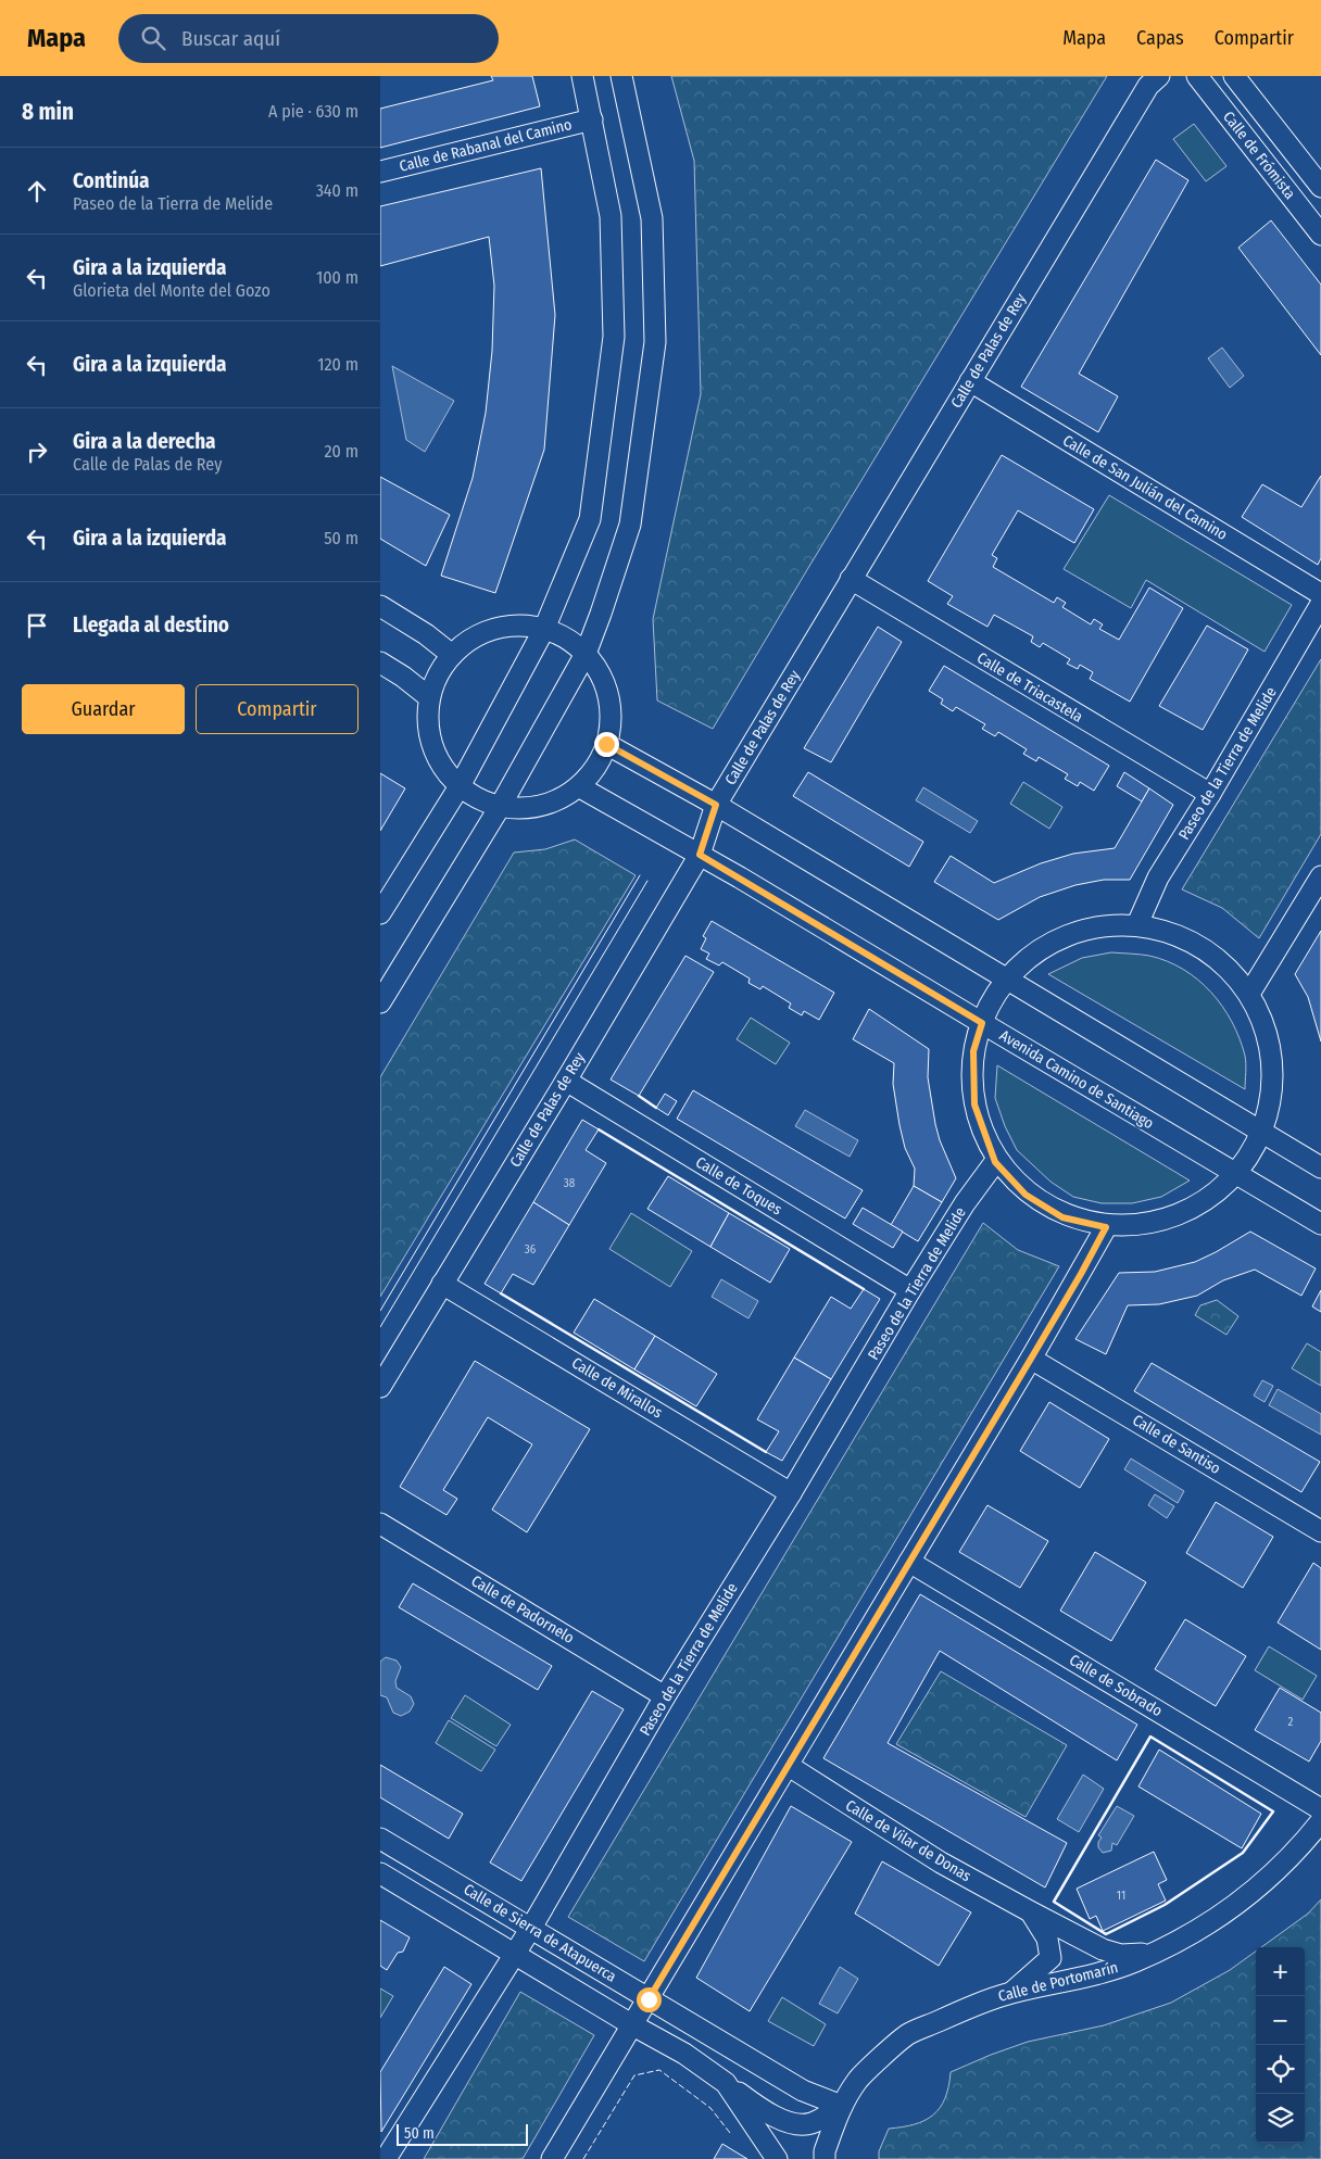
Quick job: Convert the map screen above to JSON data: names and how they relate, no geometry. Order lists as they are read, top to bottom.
{
  "streets": {
    "street": [
      "Calle de Rabanal del Camino",
      "Calle de Frómista",
      "Calle de Palas de Rey",
      "Calle de San Julián del Camino",
      "Calle de Triacastela",
      "Paseo de la Tierra de Melide",
      "Avenida Camino de Santiago",
      "Calle de Toques",
      "Calle de Mirallos",
      "Calle de Santiso",
      "Calle de Padornelo",
      "Calle de Sobrado",
      "Calle de Vilar de Donas",
      "Calle de Sierra de Atapuerca",
      "Calle de Portomarín"
    ]
  },
  "crossings": [
    ["Calle de Palas de Rey", "Calle de San Julián del Camino"],
    ["Calle de Palas de Rey", "Calle de Triacastela"],
    ["Calle de Palas de Rey", "Avenida Camino de Santiago"],
    ["Calle de Palas de Rey", "Calle de Toques"],
    ["Calle de Palas de Rey", "Calle de Mirallos"],
    ["Calle de Triacastela", "Paseo de la Tierra de Melide"],
    ["Paseo de la Tierra de Melide", "Calle de Toques"],
    ["Paseo de la Tierra de Melide", "Calle de Mirallos"],
    ["Paseo de la Tierra de Melide", "Calle de Padornelo"],
    ["Paseo de la Tierra de Melide", "Calle de Sierra de Atapuerca"],
    ["Calle de Vilar de Donas", "Calle de Portomarín"],
    ["Calle de Sierra de Atapuerca", "Calle de Portomarín"]
  ],
  "house_numbers": [
    "38",
    "36",
    "2",
    "11"
  ],
  "scale_bar": "50 m",
  "page": {
    "header": "Mapa",
    "search": "Buscar aquí",
    "nav": ["Mapa", "Capas", "Compartir"],
    "heading": ["8 min", "A pie · 630 m"],
    "list": [
      ["Continúa", "Paseo de la Tierra de Melide", "340 m"],
      ["Gira a la izquierda", "Glorieta del Monte del Gozo", "100 m"],
      ["Gira a la izquierda", "120 m"],
      ["Gira a la derecha", "Calle de Palas de Rey", "20 m"],
      ["Gira a la izquierda", "50 m"],
      "Llegada al destino"
    ],
    "buttons": ["Guardar", "Compartir"],
    "map_buttons": ["+", "−"],
    "scale": "50 m"
  }
}
